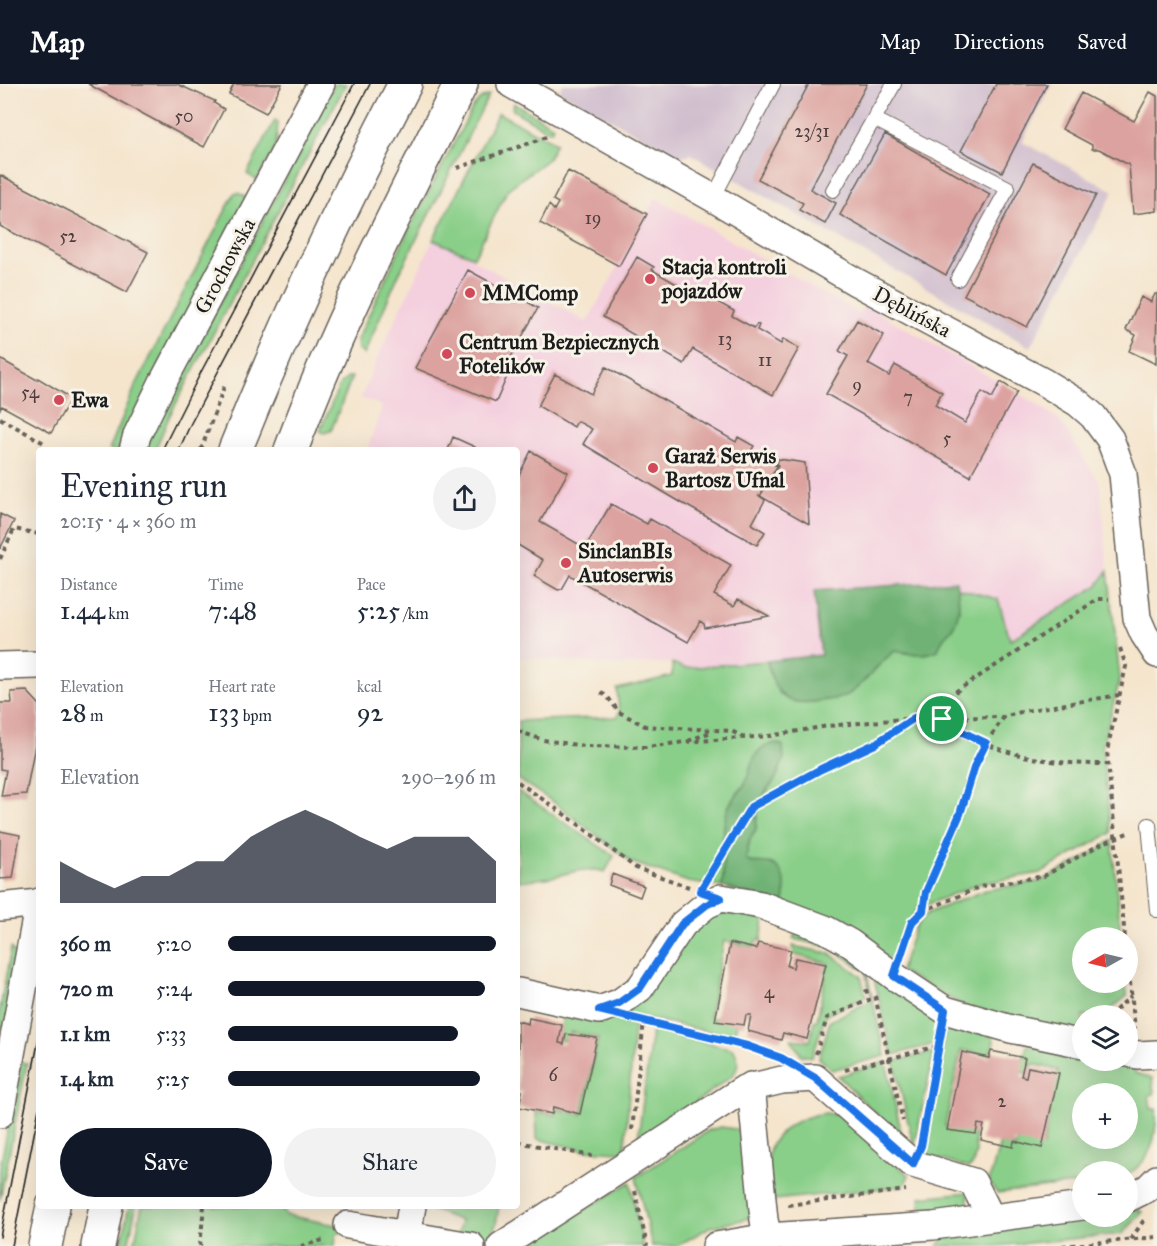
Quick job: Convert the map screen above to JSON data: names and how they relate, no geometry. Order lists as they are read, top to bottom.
{
  "streets": {
    "street": ["Grochowska", "Dęblińska"]
  },
  "places": [
    "Stacja kontroli pojazdów",
    "MMComp",
    "Centrum Bezpiecznych Fotelików",
    "Ewa",
    "Garaż Serwis Bartosz Ufnal",
    "SinclanBIs Autoserwis"
  ],
  "house_numbers": [
    "50",
    "23/31",
    "19",
    "52",
    "13",
    "11",
    "9",
    "54",
    "7",
    "5",
    "4",
    "6",
    "2"
  ],
  "north": "left",
  "page": {
    "header": "Map",
    "nav": ["Map", "Directions", "Saved"],
    "heading": ["Evening run", "20:15 · 4 × 360 m"],
    "stats": [
      ["Distance", "1.44 km"],
      ["Time", "7:48"],
      ["Pace", "5:25 /km"],
      ["Elevation", "28 m"],
      ["Heart rate", "133 bpm"],
      ["kcal", "92"]
    ],
    "chart": ["Elevation", "290–296 m"],
    "list": [
      {
        "name": "360 m",
        "note": "5:20"
      },
      {
        "name": "720 m",
        "note": "5:24"
      },
      {
        "name": "1.1 km",
        "note": "5:33"
      },
      {
        "name": "1.4 km",
        "note": "5:25"
      }
    ],
    "map_buttons": ["+", "−"],
    "buttons": ["Save", "Share"]
  }
}
